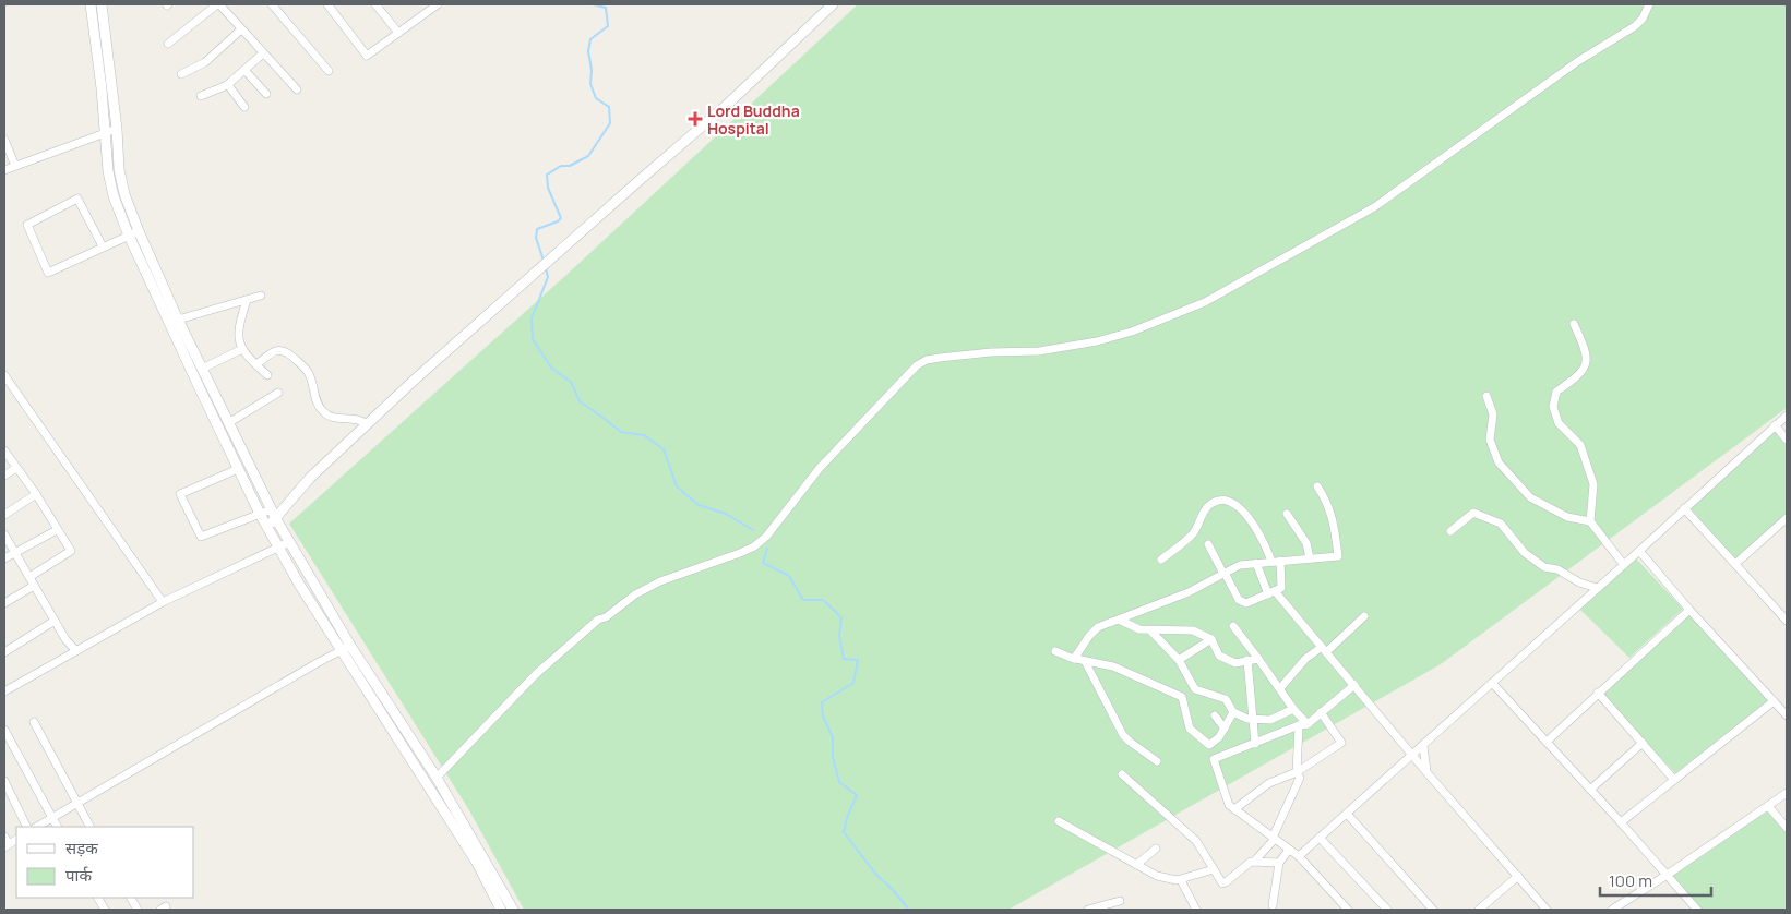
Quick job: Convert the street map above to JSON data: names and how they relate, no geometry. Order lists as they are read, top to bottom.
{
  "places": {
    "health": ["Lord Buddha Hospital"]
  },
  "legend": ["सड़क", "पार्क"],
  "scale_bar": "100 m"
}
